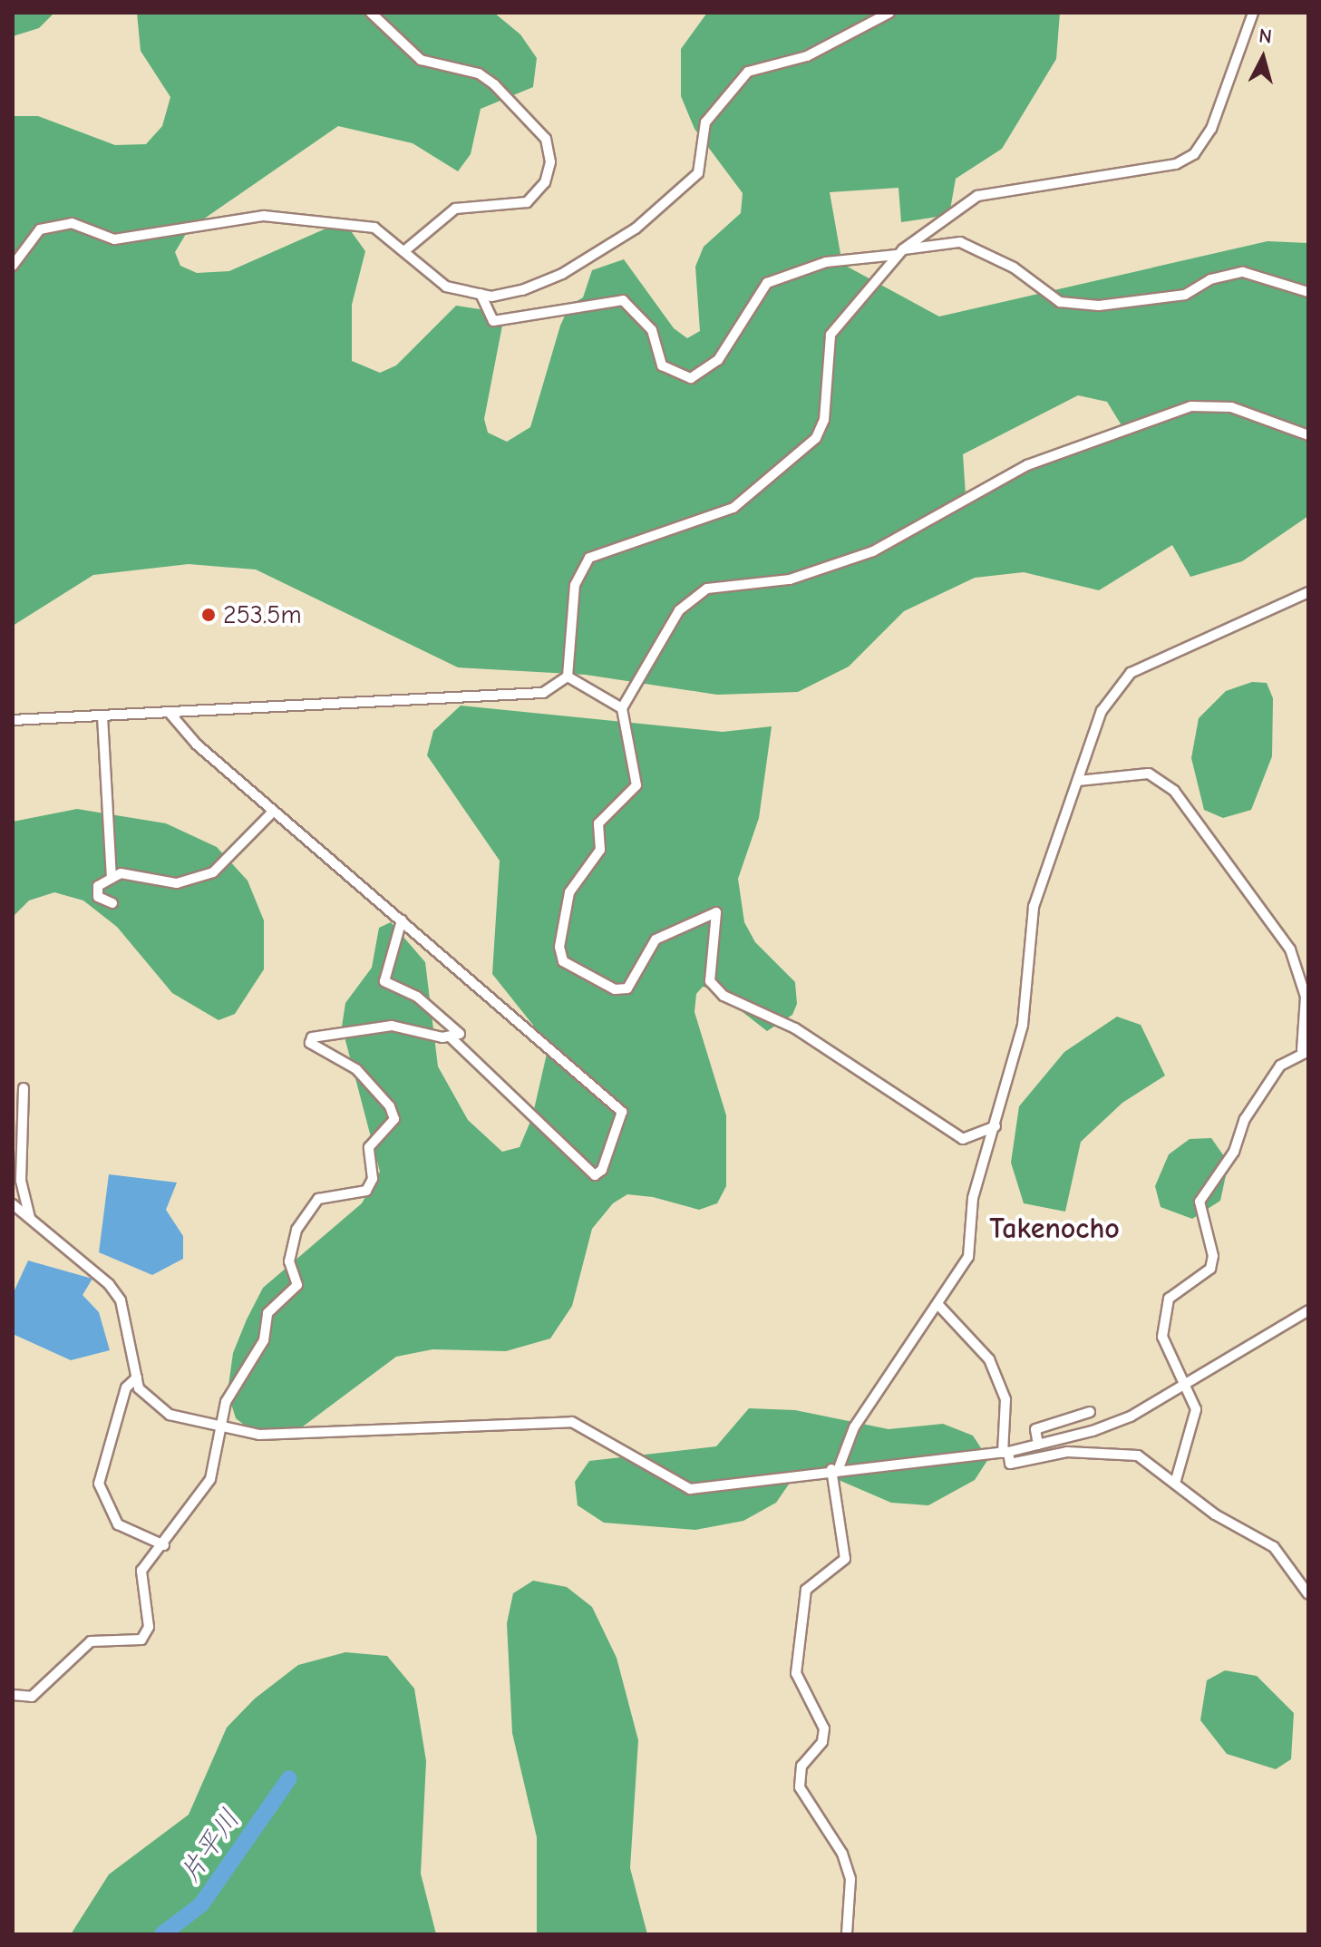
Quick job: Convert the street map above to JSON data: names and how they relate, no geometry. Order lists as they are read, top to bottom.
{
  "districts": ["Takenocho"],
  "water": ["片平川"],
  "places": ["253.5m"],
  "north": "top"
}
